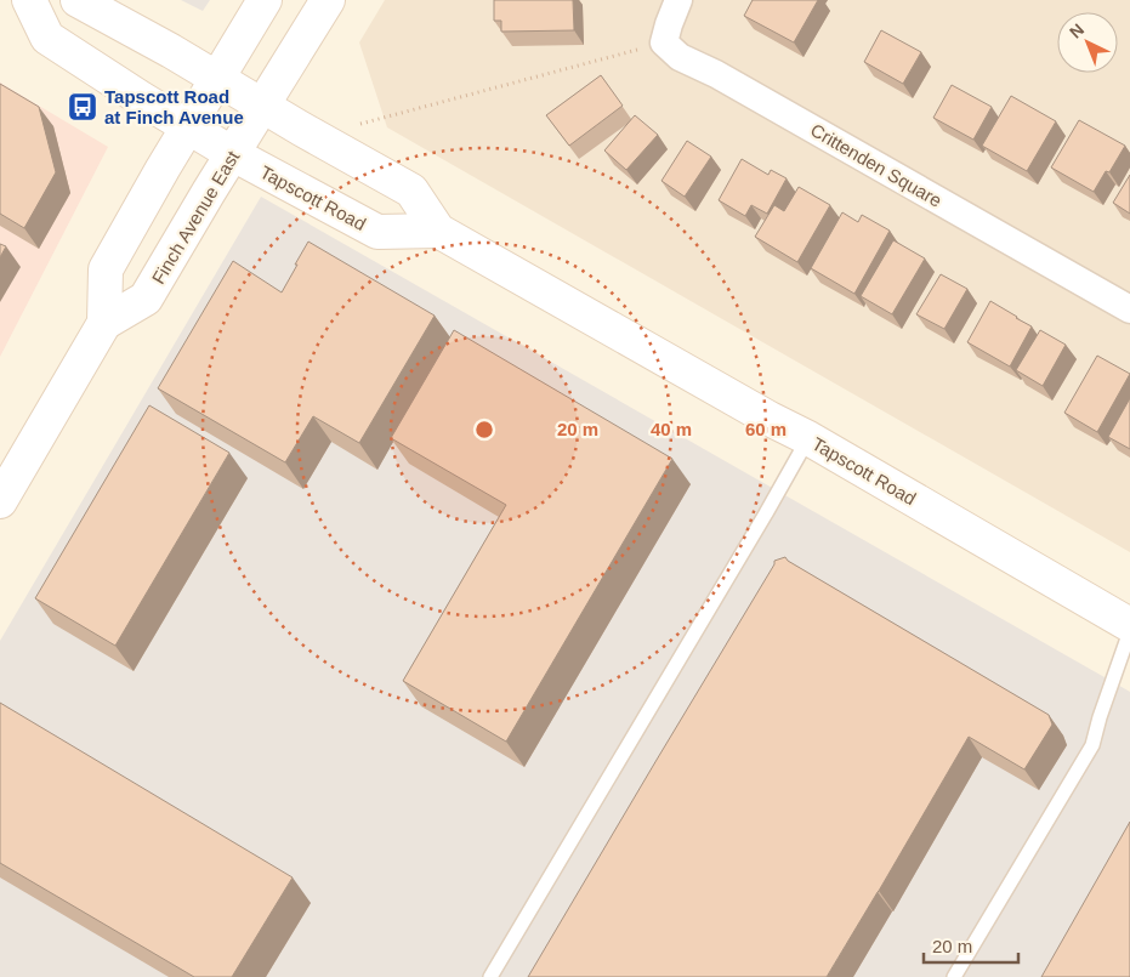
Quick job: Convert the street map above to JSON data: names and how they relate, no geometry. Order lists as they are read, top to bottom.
{
  "streets": {
    "street": ["Crittenden Square", "Tapscott Road", "Finch Avenue East"]
  },
  "crossings": [
    ["Tapscott Road", "Finch Avenue East"]
  ],
  "places": {
    "bus stop": ["Tapscott Road at Finch Avenue"]
  },
  "scale_bar": "20 m",
  "north": "top left",
  "rings": ["20 m", "40 m", "60 m"]
}
